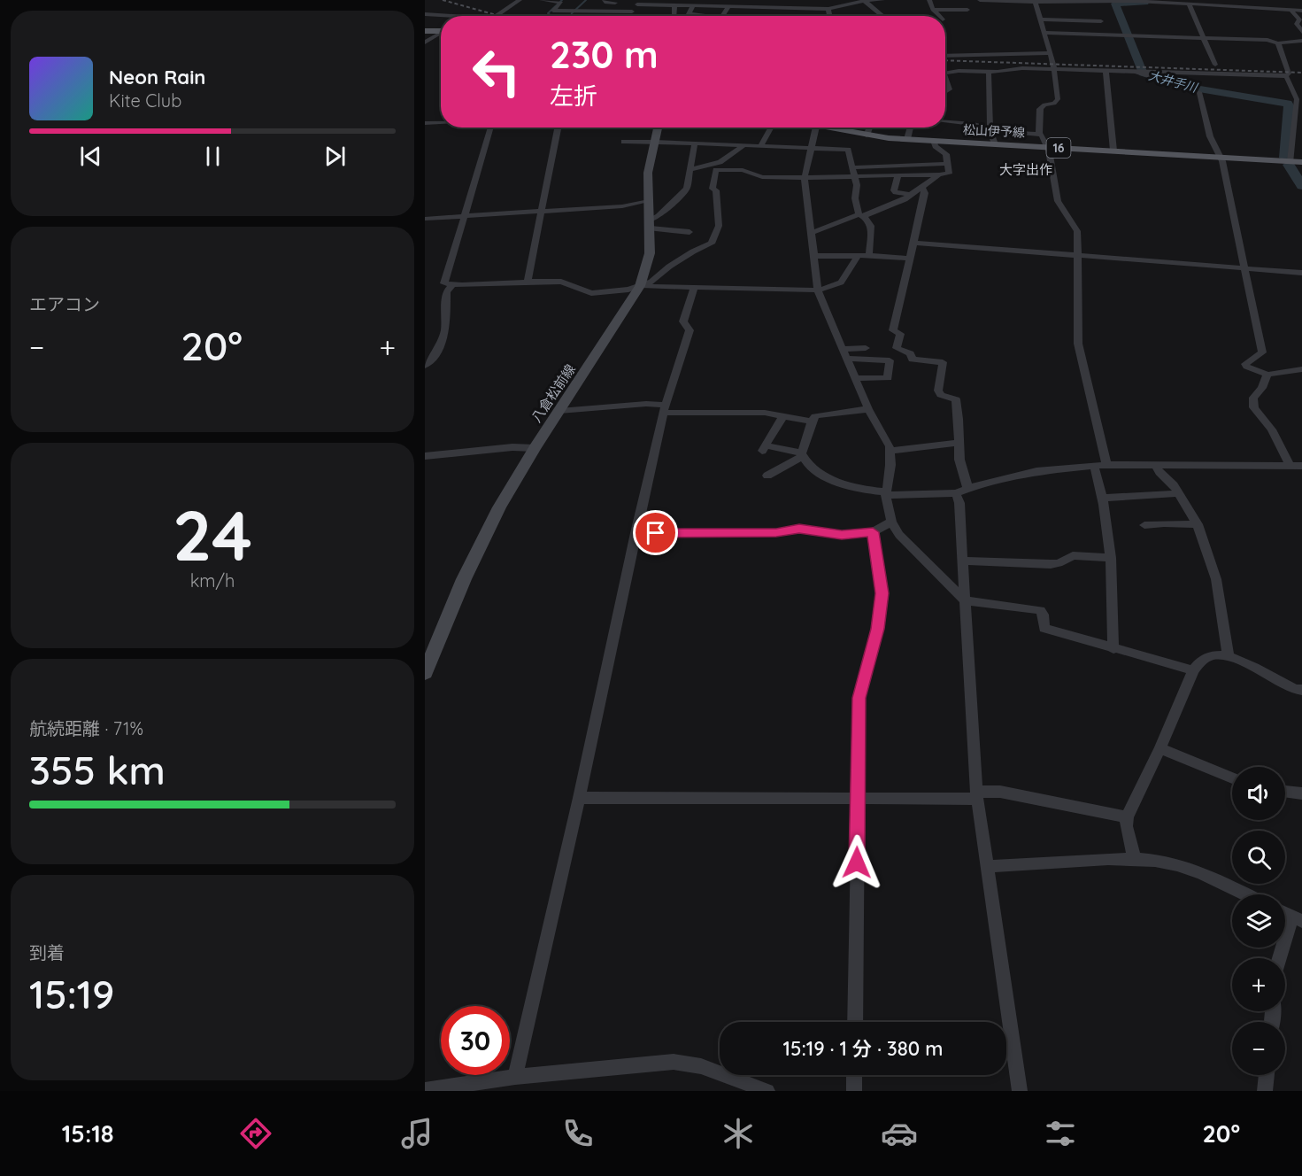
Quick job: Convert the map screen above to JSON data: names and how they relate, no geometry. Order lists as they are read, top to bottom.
{
  "streets": {
    "main road": ["松山伊予線", "16", "八倉松前線"]
  },
  "districts": ["大字出作"],
  "water": ["大井手川"],
  "page": {
    "turn": ["230 m", "左折"],
    "song": ["Neon Rain", "Kite Club"],
    "tile": [
      "エアコン",
      ["24", "km/h"],
      ["航続距離 · 71%", "355 km"],
      ["到着", "15:19"]
    ],
    "heat": ["−", "20°", "+"],
    "map_buttons": ["+", "−"],
    "limit": "30",
    "trip": "15:19 · 1 分 · 380 m",
    "tabs": ["15:18", "20°"]
  }
}
